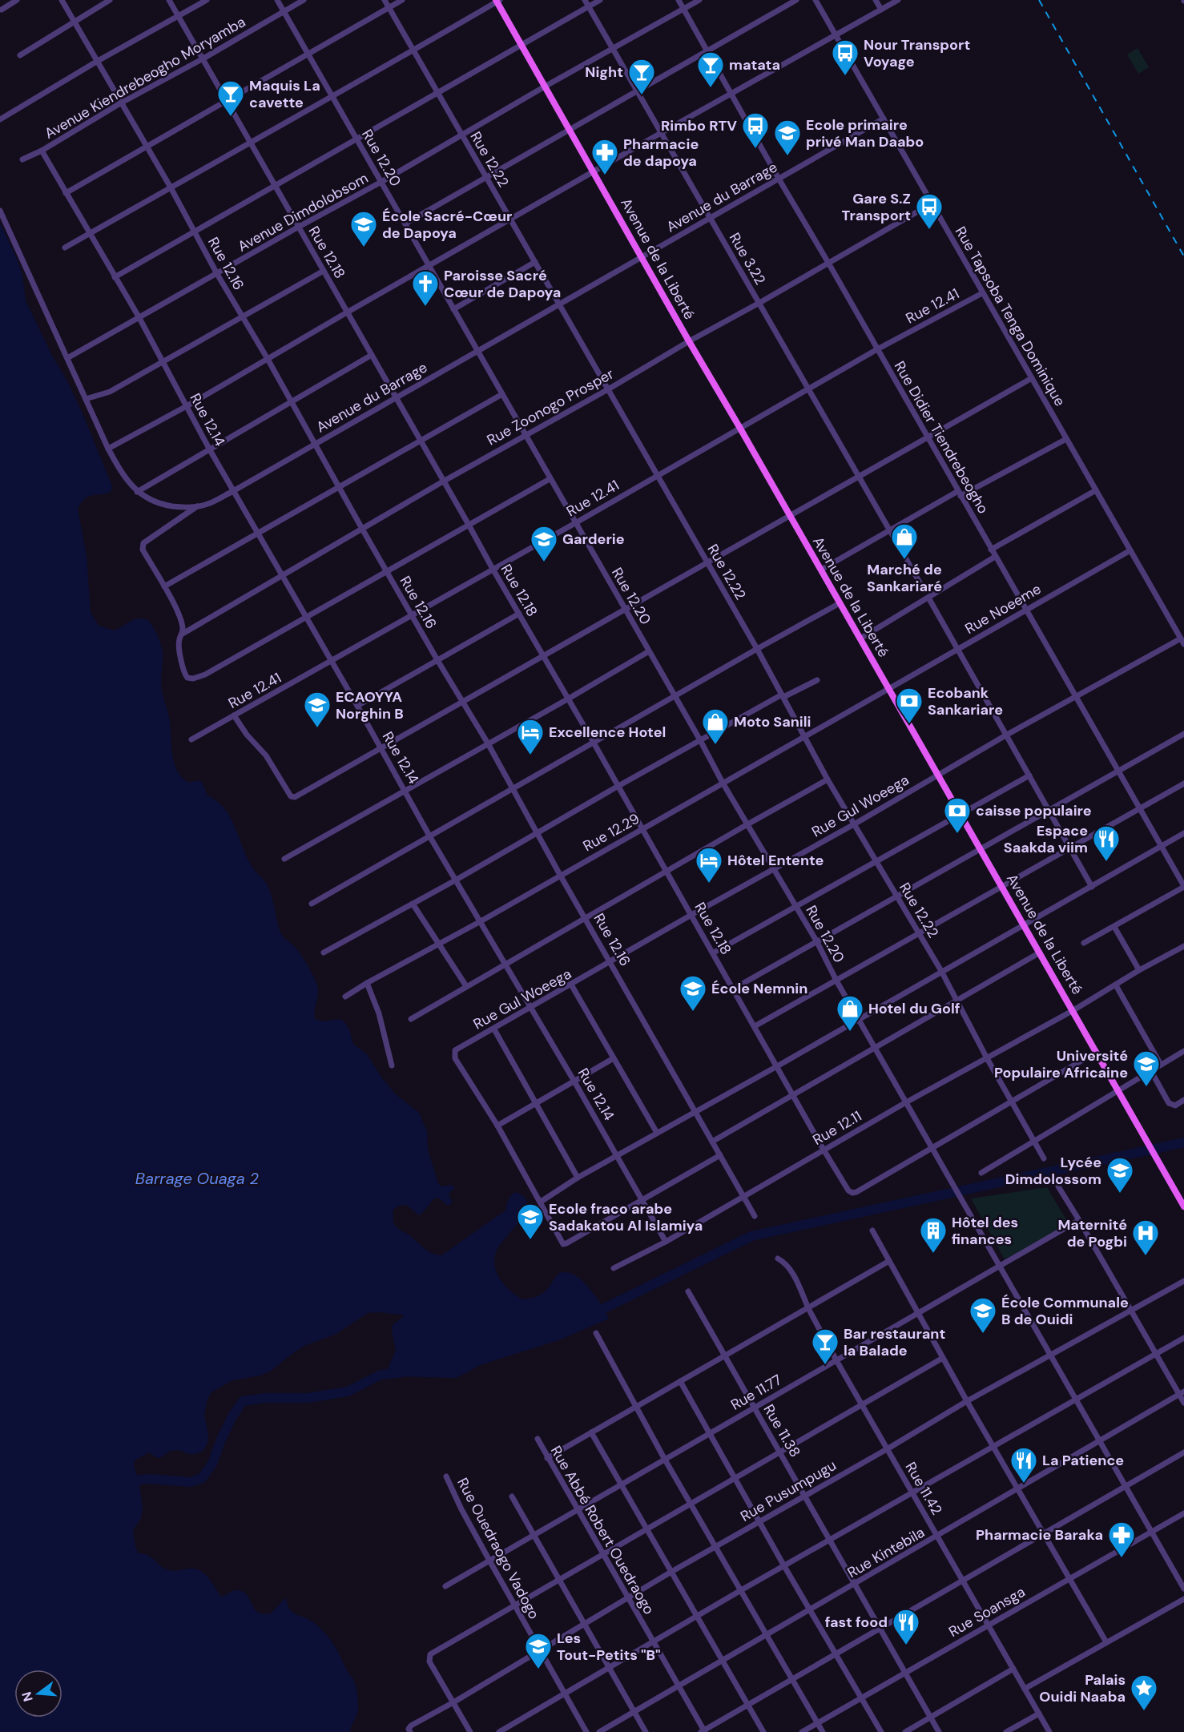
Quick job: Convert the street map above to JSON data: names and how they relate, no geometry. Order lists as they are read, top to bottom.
{
  "streets": {
    "main road": ["Avenue de la Liberté"],
    "street": [
      "Avenue Kiendrebeogho Moryamba",
      "Rue 12.20",
      "Rue 12.22",
      "Avenue du Barrage",
      "Avenue Dimdolobsom",
      "Rue 12.18",
      "Rue 3.22",
      "Rue 12.16",
      "Rue 12.41",
      "Rue Tapsoba Tenga Dominique",
      "Rue Zoonogo Prosper",
      "Rue 12.14",
      "Rue Didier Tiendrebeogho",
      "Rue Noeeme",
      "Rue Gul Woeega",
      "Rue 12.29",
      "Rue 12.11",
      "Rue 11.77",
      "Rue 11.38",
      "Rue 11.42",
      "Rue Pusumpugu",
      "Rue Abbé Robert Ouedraogo",
      "Rue Ouedraogo Vadogo",
      "Rue Kintebila",
      "Rue Soansga"
    ]
  },
  "crossings": [
    ["Avenue Kiendrebeogho Moryamba", "Rue 12.20"],
    ["Avenue Kiendrebeogho Moryamba", "Rue 12.18"],
    ["Avenue Kiendrebeogho Moryamba", "Rue 12.16"],
    ["Avenue Kiendrebeogho Moryamba", "Rue 12.14"],
    ["Rue 12.20", "Avenue du Barrage"],
    ["Rue 12.20", "Avenue Dimdolobsom"],
    ["Rue 12.20", "Rue 12.18"],
    ["Rue 12.20", "Rue 12.41"],
    ["Rue 12.20", "Rue Zoonogo Prosper"],
    ["Rue 12.20", "Rue Gul Woeega"],
    ["Rue 12.20", "Rue 12.29"],
    ["Rue 12.20", "Rue 12.11"],
    ["Rue 12.20", "Rue 11.77"],
    ["Rue 12.20", "Rue Pusumpugu"],
    ["Rue 12.20", "Rue Kintebila"],
    ["Rue 12.20", "Rue Soansga"],
    ["Rue 12.22", "Avenue du Barrage"],
    ["Rue 12.22", "Avenue Dimdolobsom"],
    ["Rue 12.22", "Rue 12.41"],
    ["Rue 12.22", "Rue Zoonogo Prosper"],
    ["Rue 12.22", "Rue Gul Woeega"],
    ["Rue 12.22", "Rue 12.29"],
    ["Rue 12.22", "Rue 12.11"],
    ["Avenue du Barrage", "Avenue Dimdolobsom"],
    ["Avenue du Barrage", "Rue 12.18"],
    ["Avenue du Barrage", "Avenue de la Liberté"],
    ["Avenue du Barrage", "Rue 3.22"],
    ["Avenue du Barrage", "Rue 12.16"],
    ["Avenue du Barrage", "Rue Tapsoba Tenga Dominique"],
    ["Avenue du Barrage", "Rue 12.14"],
    ["Avenue du Barrage", "Rue Didier Tiendrebeogho"],
    ["Avenue Dimdolobsom", "Rue 12.18"],
    ["Avenue Dimdolobsom", "Avenue de la Liberté"],
    ["Avenue Dimdolobsom", "Rue 3.22"],
    ["Avenue Dimdolobsom", "Rue 12.16"],
    ["Avenue Dimdolobsom", "Rue 12.14"],
    ["Avenue Dimdolobsom", "Rue Didier Tiendrebeogho"],
    ["Rue 12.18", "Rue 12.41"],
    ["Rue 12.18", "Rue Zoonogo Prosper"],
    ["Rue 12.18", "Rue Gul Woeega"],
    ["Rue 12.18", "Rue 12.29"],
    ["Rue 12.18", "Rue 12.11"],
    ["Avenue de la Liberté", "Rue 12.41"],
    ["Avenue de la Liberté", "Rue Zoonogo Prosper"],
    ["Avenue de la Liberté", "Rue Noeeme"],
    ["Avenue de la Liberté", "Rue Gul Woeega"],
    ["Avenue de la Liberté", "Rue 12.29"],
    ["Avenue de la Liberté", "Rue 12.11"],
    ["Rue 3.22", "Rue 12.41"],
    ["Rue 3.22", "Rue Zoonogo Prosper"],
    ["Rue 12.16", "Rue 12.41"],
    ["Rue 12.16", "Rue Zoonogo Prosper"],
    ["Rue 12.16", "Rue Gul Woeega"],
    ["Rue 12.16", "Rue 12.29"],
    ["Rue 12.16", "Rue 12.11"],
    ["Rue 12.41", "Rue Tapsoba Tenga Dominique"],
    ["Rue 12.41", "Rue 12.14"],
    ["Rue 12.41", "Rue Didier Tiendrebeogho"],
    ["Rue Tapsoba Tenga Dominique", "Rue Zoonogo Prosper"],
    ["Rue Tapsoba Tenga Dominique", "Rue Noeeme"],
    ["Rue Tapsoba Tenga Dominique", "Rue Gul Woeega"],
    ["Rue Zoonogo Prosper", "Rue 12.14"],
    ["Rue Zoonogo Prosper", "Rue Didier Tiendrebeogho"],
    ["Rue 12.14", "Rue Gul Woeega"],
    ["Rue 12.14", "Rue 12.29"],
    ["Rue 12.14", "Rue 12.11"],
    ["Rue Didier Tiendrebeogho", "Rue Noeeme"],
    ["Rue Didier Tiendrebeogho", "Rue Gul Woeega"],
    ["Rue Noeeme", "Rue 12.29"],
    ["Rue 11.77", "Rue 11.38"],
    ["Rue 11.77", "Rue 11.42"],
    ["Rue 11.77", "Rue Abbé Robert Ouedraogo"],
    ["Rue 11.77", "Rue Ouedraogo Vadogo"],
    ["Rue 11.38", "Rue Pusumpugu"],
    ["Rue 11.38", "Rue Kintebila"],
    ["Rue 11.38", "Rue Soansga"],
    ["Rue 11.42", "Rue Pusumpugu"],
    ["Rue 11.42", "Rue Kintebila"],
    ["Rue 11.42", "Rue Soansga"],
    ["Rue Pusumpugu", "Rue Abbé Robert Ouedraogo"],
    ["Rue Pusumpugu", "Rue Ouedraogo Vadogo"],
    ["Rue Abbé Robert Ouedraogo", "Rue Kintebila"]
  ],
  "water": ["Barrage Ouaga 2"],
  "places": {
    "bus stop": ["Nour Transport Voyage", "Rimbo RTV", "Gare S.Z Transport"],
    "bar": [
      "matata",
      "Night",
      "Maquis La cavette",
      "Bar restaurant la Balade"
    ],
    "school or university": [
      "Ecole primaire privé Man Daabo",
      "École Sacré-Cœur de Dapoya",
      "Garderie",
      "ECAOYYA Norghin B",
      "École Nemnin",
      "Université Populaire Africaine",
      "Lycée Dimdolossom",
      "Ecole fraco arabe Sadakatou Al Islamiya",
      "École Communale B de Ouidi",
      "Les Tout-Petits \"B\""
    ],
    "pharmacy": ["Pharmacie de dapoya", "Pharmacie Baraka"],
    "church": ["Paroisse Sacré Cœur de Dapoya"],
    "shop": ["Marché de Sankariaré", "Moto Sanili", "Hotel du Golf"],
    "bank": ["Ecobank Sankariare", "caisse populaire"],
    "hotel": ["Excellence Hotel", "Hôtel Entente"],
    "restaurant": ["Espace Saakda viim", "La Patience", "fast food"],
    "building": ["Hôtel des finances"],
    "hospital": ["Maternité de Pogbi"],
    "place": ["Palais Ouidi Naaba"]
  },
  "north": "left"
}
